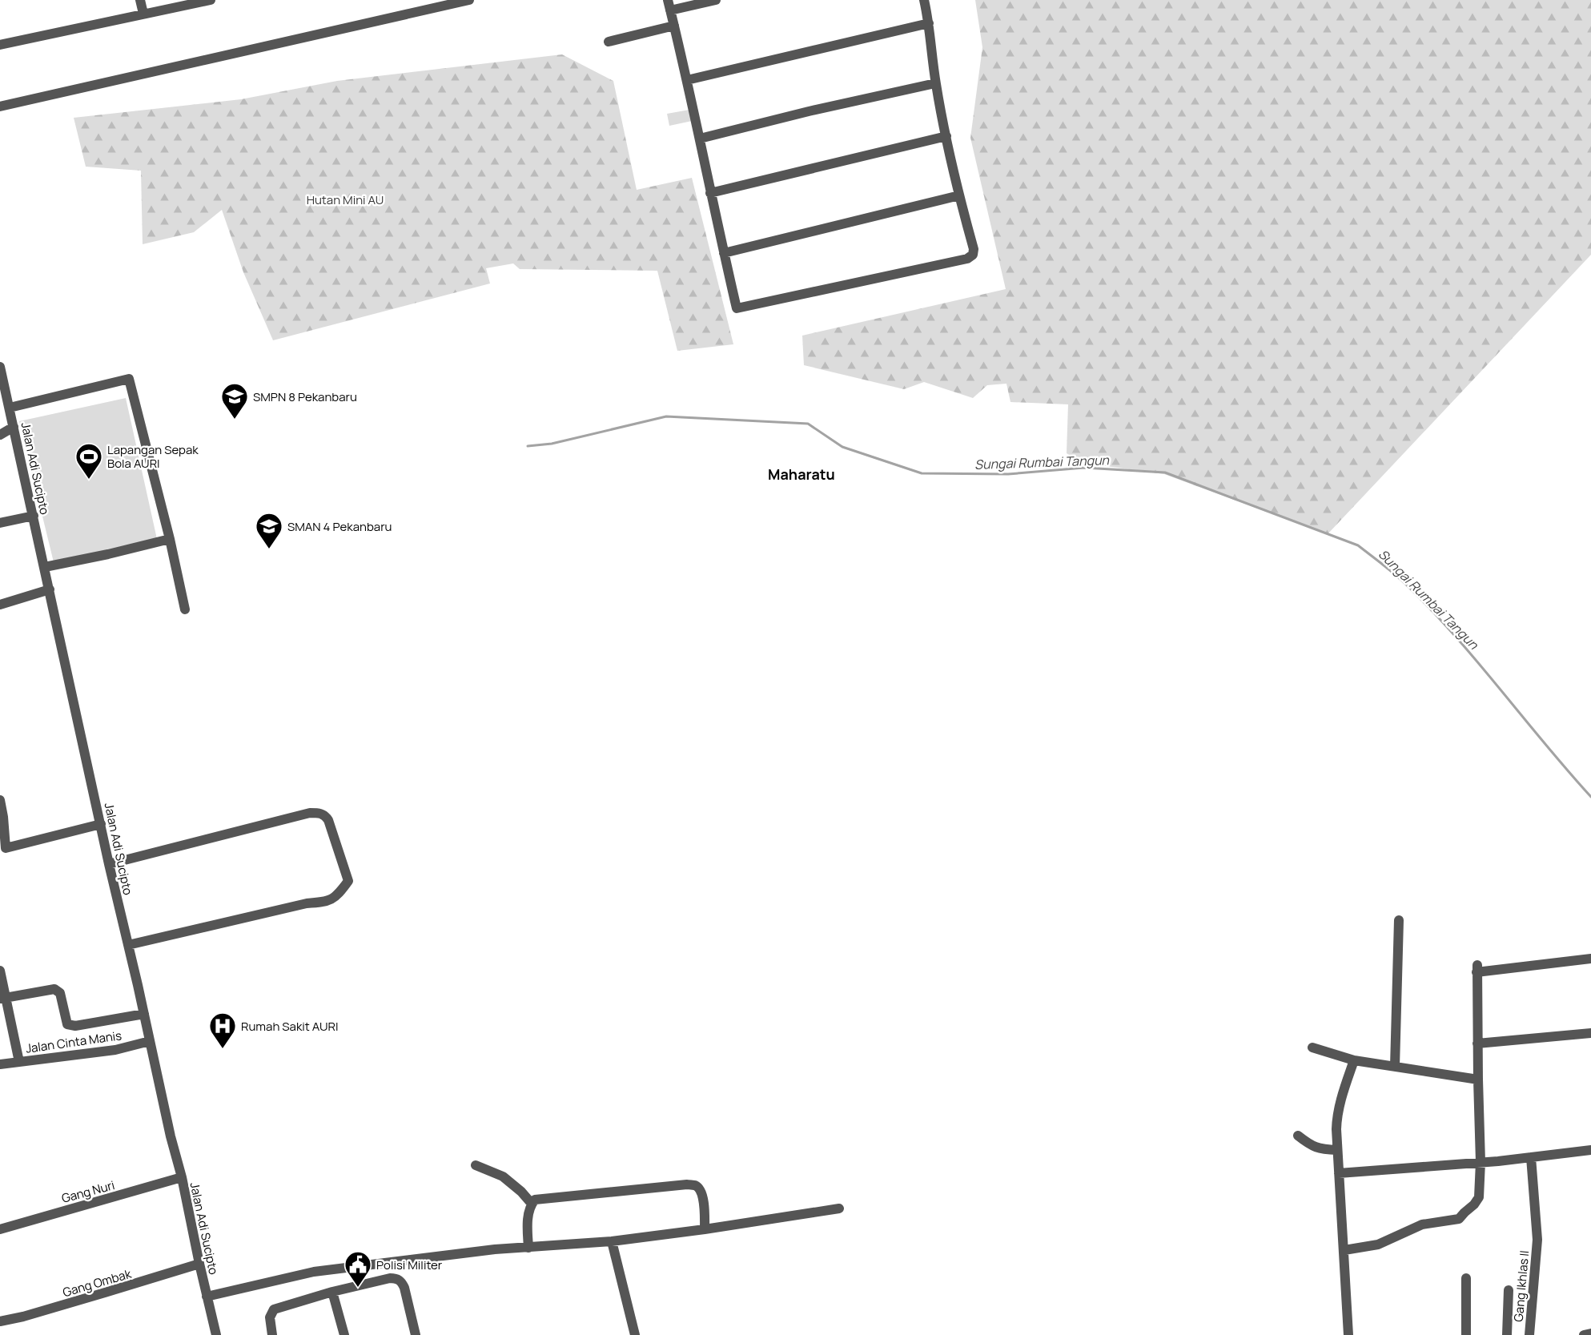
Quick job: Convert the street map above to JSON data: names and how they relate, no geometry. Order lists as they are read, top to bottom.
{
  "streets": {
    "street": [
      "Jalan Adi Sucipto",
      "Jalan Cinta Manis",
      "Gang Nuri",
      "Gang Ombak",
      "Gang Ikhlas II"
    ]
  },
  "crossings": [
    ["Jalan Adi Sucipto", "Jalan Cinta Manis"],
    ["Jalan Adi Sucipto", "Gang Nuri"],
    ["Jalan Adi Sucipto", "Gang Ombak"]
  ],
  "districts": ["Maharatu"],
  "water": ["Sungai Rumbai Tangun"],
  "parks": ["Hutan Mini AU"],
  "places": {
    "school or university": ["SMPN 8 Pekanbaru", "SMAN 4 Pekanbaru"],
    "sports": ["Lapangan Sepak Bola AURI"],
    "hospital": ["Rumah Sakit AURI"],
    "public building": ["Polisi Militer"]
  }
}
